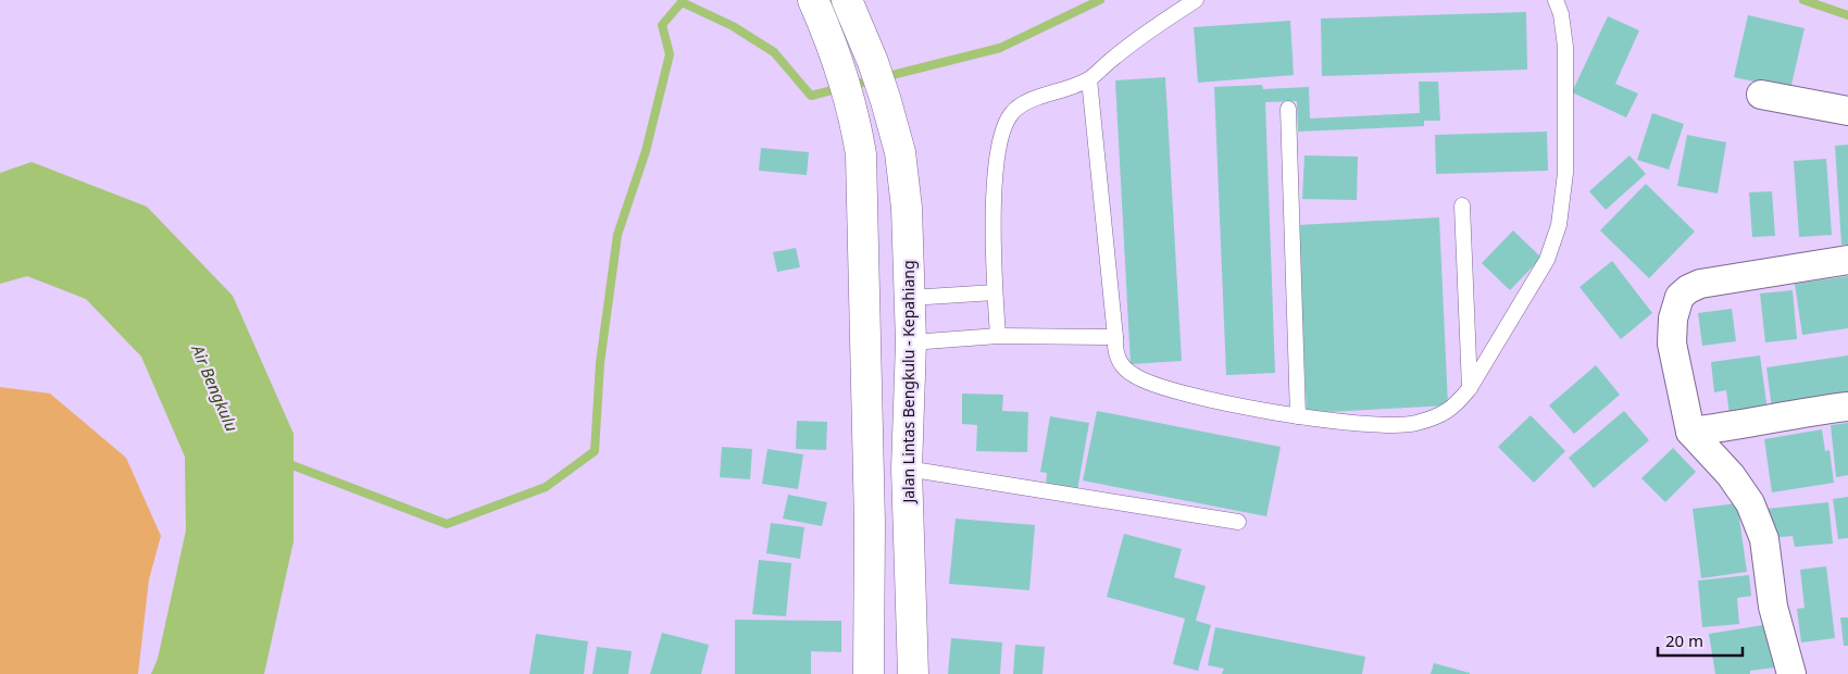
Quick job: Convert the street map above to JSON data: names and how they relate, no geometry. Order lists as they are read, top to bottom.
{
  "streets": {
    "highway": ["Jalan Lintas Bengkulu - Kepahiang"]
  },
  "water": ["Air Bengkulu"],
  "scale_bar": "20 m"
}
